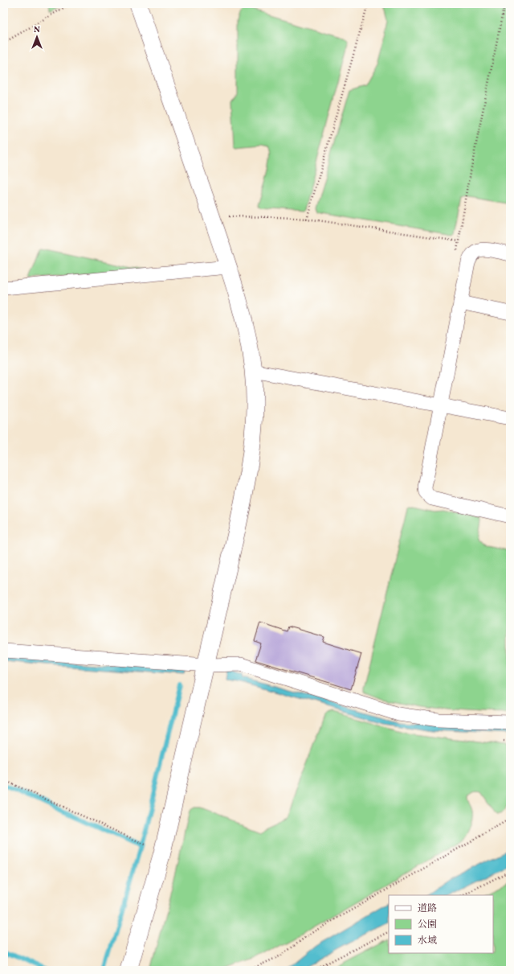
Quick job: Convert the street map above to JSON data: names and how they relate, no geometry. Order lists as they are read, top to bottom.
{
  "legend": ["道路", "公園", "水域"],
  "north": "top"
}
